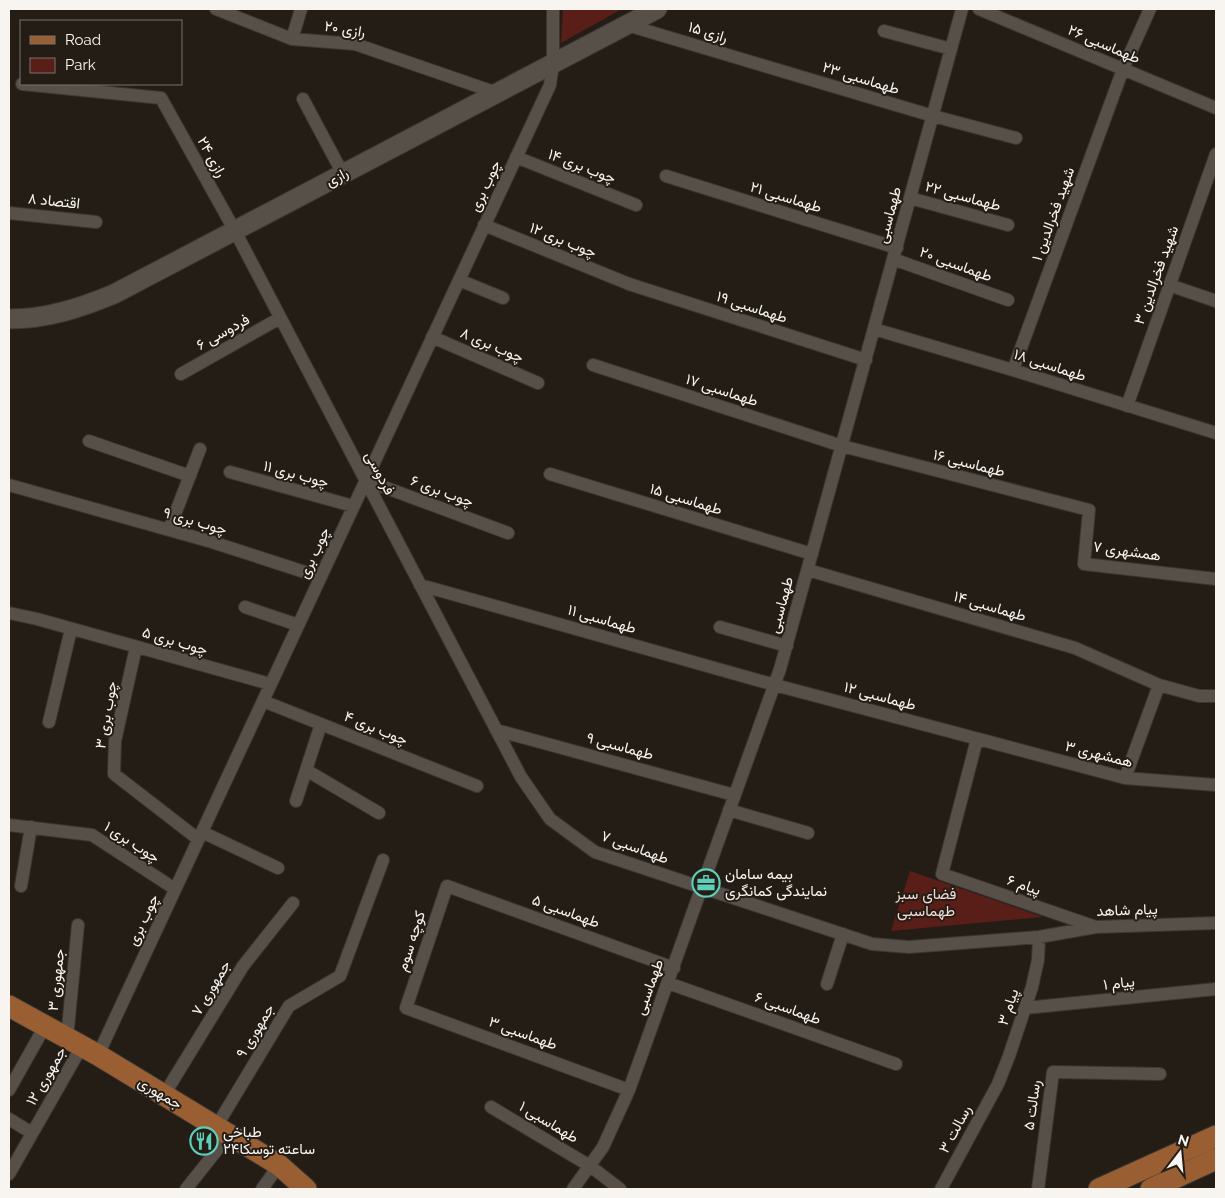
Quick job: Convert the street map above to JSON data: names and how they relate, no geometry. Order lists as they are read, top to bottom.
{
  "streets": {
    "main road": ["رازی", "جمهوری"],
    "street": [
      "رازی ۲۰",
      "۱۵ رازی",
      "۲۶ طهماسبی",
      "۲۳ طهماسبی",
      "رازی ۲۴",
      "۱۴ چوب بری",
      "چوب بری",
      "۲۲ طهماسبی",
      "۲۱ طهماسبی",
      "۸ اقتصاد",
      "۱ شهید فخرالدین",
      "طهماسبی",
      "۱۲ چوب بری",
      "۲۰ طهماسبی",
      "۳ شهید فخرالدین",
      "۱۹ طهماسبی",
      "فردوسی ۶",
      "۸ چوب بری",
      "۱۸ طهماسبی",
      "۱۷ طهماسبی",
      "۱۶ طهماسبی",
      "فردوسی",
      "۱۱ چوب بری",
      "۶ چوب بری",
      "۱۵ طهماسبی",
      "۹ چوب بری",
      "۷ همشهری",
      "۱۴ طهماسبی",
      "۱۱ طهماسبی",
      "۵ چوب بری",
      "۱۲ طهماسبی",
      "۳ چوب بری",
      "۴ چوب بری",
      "۹ طهماسبی",
      "۳ همشهری",
      "۱ چوب بری",
      "۷ طهماسبی",
      "۶ پیام",
      "پیام شاهد",
      "۵ طهماسبی",
      "کوچه سوم",
      "۳ جمهوری",
      "۱ پیام",
      "۷ جمهوری",
      "۳ پیام",
      "۶ طهماسبی",
      "۹ جمهوری",
      "۳ طهماسبی",
      "۱۲ جمهوری",
      "۵ رسالت",
      "۱ طهماسبی",
      "۳ رسالت"
    ]
  },
  "crossings": [
    ["رازی ۲۰", "رازی"],
    ["۱۵ رازی", "۲۳ طهماسبی"],
    ["۱۵ رازی", "رازی"],
    ["۲۶ طهماسبی", "۱ شهید فخرالدین"],
    ["۲۳ طهماسبی", "طهماسبی"],
    ["رازی ۲۴", "رازی"],
    ["رازی ۲۴", "فردوسی"],
    ["۱۴ چوب بری", "چوب بری"],
    ["رازی", "چوب بری"],
    ["رازی", "فردوسی"],
    ["چوب بری", "۱۲ چوب بری"],
    ["چوب بری", "۸ چوب بری"],
    ["چوب بری", "فردوسی"],
    ["چوب بری", "۱۱ چوب بری"],
    ["چوب بری", "۶ چوب بری"],
    ["چوب بری", "۹ چوب بری"],
    ["چوب بری", "۵ چوب بری"],
    ["چوب بری", "۳ چوب بری"],
    ["چوب بری", "۴ چوب بری"],
    ["چوب بری", "۱ چوب بری"],
    ["چوب بری", "۳ جمهوری"],
    ["چوب بری", "۱۲ جمهوری"],
    ["چوب بری", "جمهوری"],
    ["۲۲ طهماسبی", "طهماسبی"],
    ["۲۱ طهماسبی", "طهماسبی"],
    ["۲۱ طهماسبی", "۲۰ طهماسبی"],
    ["۱ شهید فخرالدین", "۱۸ طهماسبی"],
    ["طهماسبی", "۲۰ طهماسبی"],
    ["طهماسبی", "۱۹ طهماسبی"],
    ["طهماسبی", "۱۸ طهماسبی"],
    ["طهماسبی", "۱۷ طهماسبی"],
    ["طهماسبی", "۱۶ طهماسبی"],
    ["طهماسبی", "۱۵ طهماسبی"],
    ["طهماسبی", "۱۴ طهماسبی"],
    ["طهماسبی", "۱۱ طهماسبی"],
    ["طهماسبی", "۱۲ طهماسبی"],
    ["طهماسبی", "۹ طهماسبی"],
    ["طهماسبی", "۷ طهماسبی"],
    ["طهماسبی", "۵ طهماسبی"],
    ["طهماسبی", "۶ طهماسبی"],
    ["طهماسبی", "۳ طهماسبی"],
    ["طهماسبی", "۱ طهماسبی"],
    ["۱۲ چوب بری", "۱۹ طهماسبی"],
    ["۳ شهید فخرالدین", "۱۸ طهماسبی"],
    ["فردوسی ۶", "فردوسی"],
    ["۱۷ طهماسبی", "۱۶ طهماسبی"],
    ["۱۶ طهماسبی", "۷ همشهری"],
    ["فردوسی", "۶ چوب بری"],
    ["فردوسی", "۱۱ طهماسبی"],
    ["فردوسی", "۹ طهماسبی"],
    ["فردوسی", "۷ طهماسبی"],
    ["۱۱ طهماسبی", "۱۲ طهماسبی"],
    ["۵ چوب بری", "۳ چوب بری"],
    ["۱۲ طهماسبی", "۳ همشهری"],
    ["۱۲ طهماسبی", "۶ پیام"],
    ["۹ طهماسبی", "۷ طهماسبی"],
    ["۳ همشهری", "۶ پیام"],
    ["۷ طهماسبی", "پیام شاهد"],
    ["۶ پیام", "پیام شاهد"],
    ["پیام شاهد", "۳ پیام"],
    ["۵ طهماسبی", "کوچه سوم"],
    ["کوچه سوم", "۳ طهماسبی"],
    ["۳ جمهوری", "۱۲ جمهوری"],
    ["۳ جمهوری", "جمهوری"],
    ["۱ پیام", "۳ پیام"],
    ["۷ جمهوری", "جمهوری"],
    ["۳ پیام", "۳ رسالت"],
    ["۹ جمهوری", "جمهوری"],
    ["۱۲ جمهوری", "جمهوری"]
  ],
  "parks": ["فضای سبز طهماسبی"],
  "places": {
    "office": ["بیمه سامان نمایندگی کمانگری"],
    "restaurant": ["طباخی ۲۴ساعته توسکا"]
  },
  "legend": ["Road", "Park"],
  "north": "top"
}
